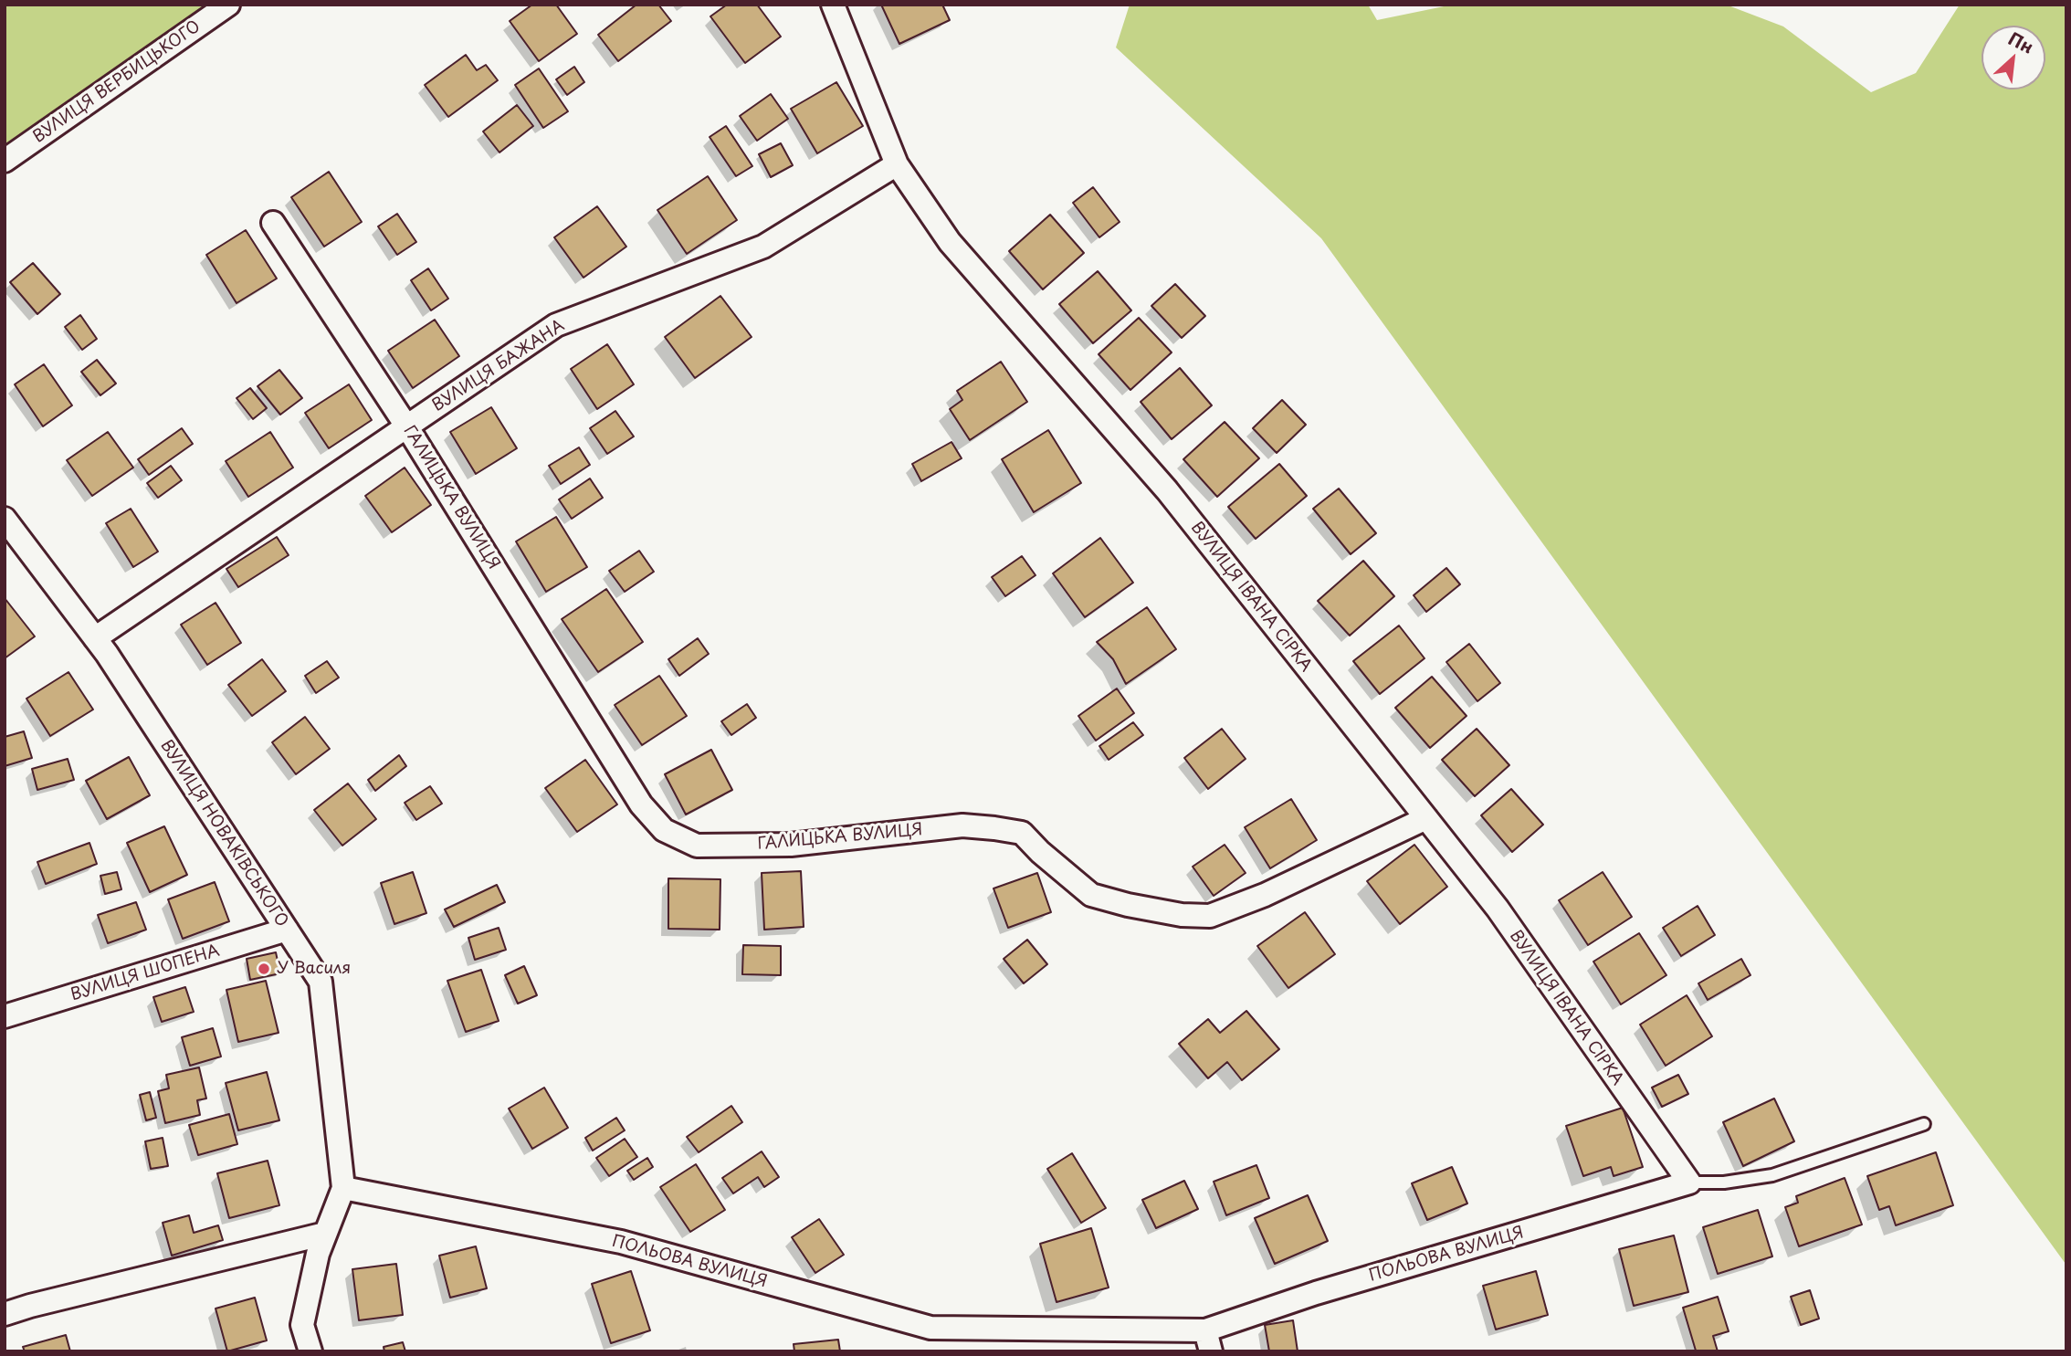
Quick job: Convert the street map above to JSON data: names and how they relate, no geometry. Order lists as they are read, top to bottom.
{
  "streets": {
    "street": [
      "ВУЛИЦЯ ВЕРБИЦЬКОГО",
      "ВУЛИЦЯ БАЖАНА",
      "ГАЛИЦЬКА ВУЛИЦЯ",
      "ВУЛИЦЯ ІВАНА СІРКА",
      "ВУЛИЦЯ НОВАКІВСЬКОГО",
      "ВУЛИЦЯ ШОПЕНА",
      "ПОЛЬОВА ВУЛИЦЯ"
    ]
  },
  "crossings": [
    ["ВУЛИЦЯ БАЖАНА", "ГАЛИЦЬКА ВУЛИЦЯ"],
    ["ВУЛИЦЯ БАЖАНА", "ВУЛИЦЯ ІВАНА СІРКА"],
    ["ВУЛИЦЯ БАЖАНА", "ВУЛИЦЯ НОВАКІВСЬКОГО"],
    ["ГАЛИЦЬКА ВУЛИЦЯ", "ВУЛИЦЯ ІВАНА СІРКА"],
    ["ВУЛИЦЯ ІВАНА СІРКА", "ПОЛЬОВА ВУЛИЦЯ"],
    ["ВУЛИЦЯ НОВАКІВСЬКОГО", "ВУЛИЦЯ ШОПЕНА"],
    ["ВУЛИЦЯ НОВАКІВСЬКОГО", "ПОЛЬОВА ВУЛИЦЯ"]
  ],
  "places": ["У Василя"],
  "north": "top right"
}
